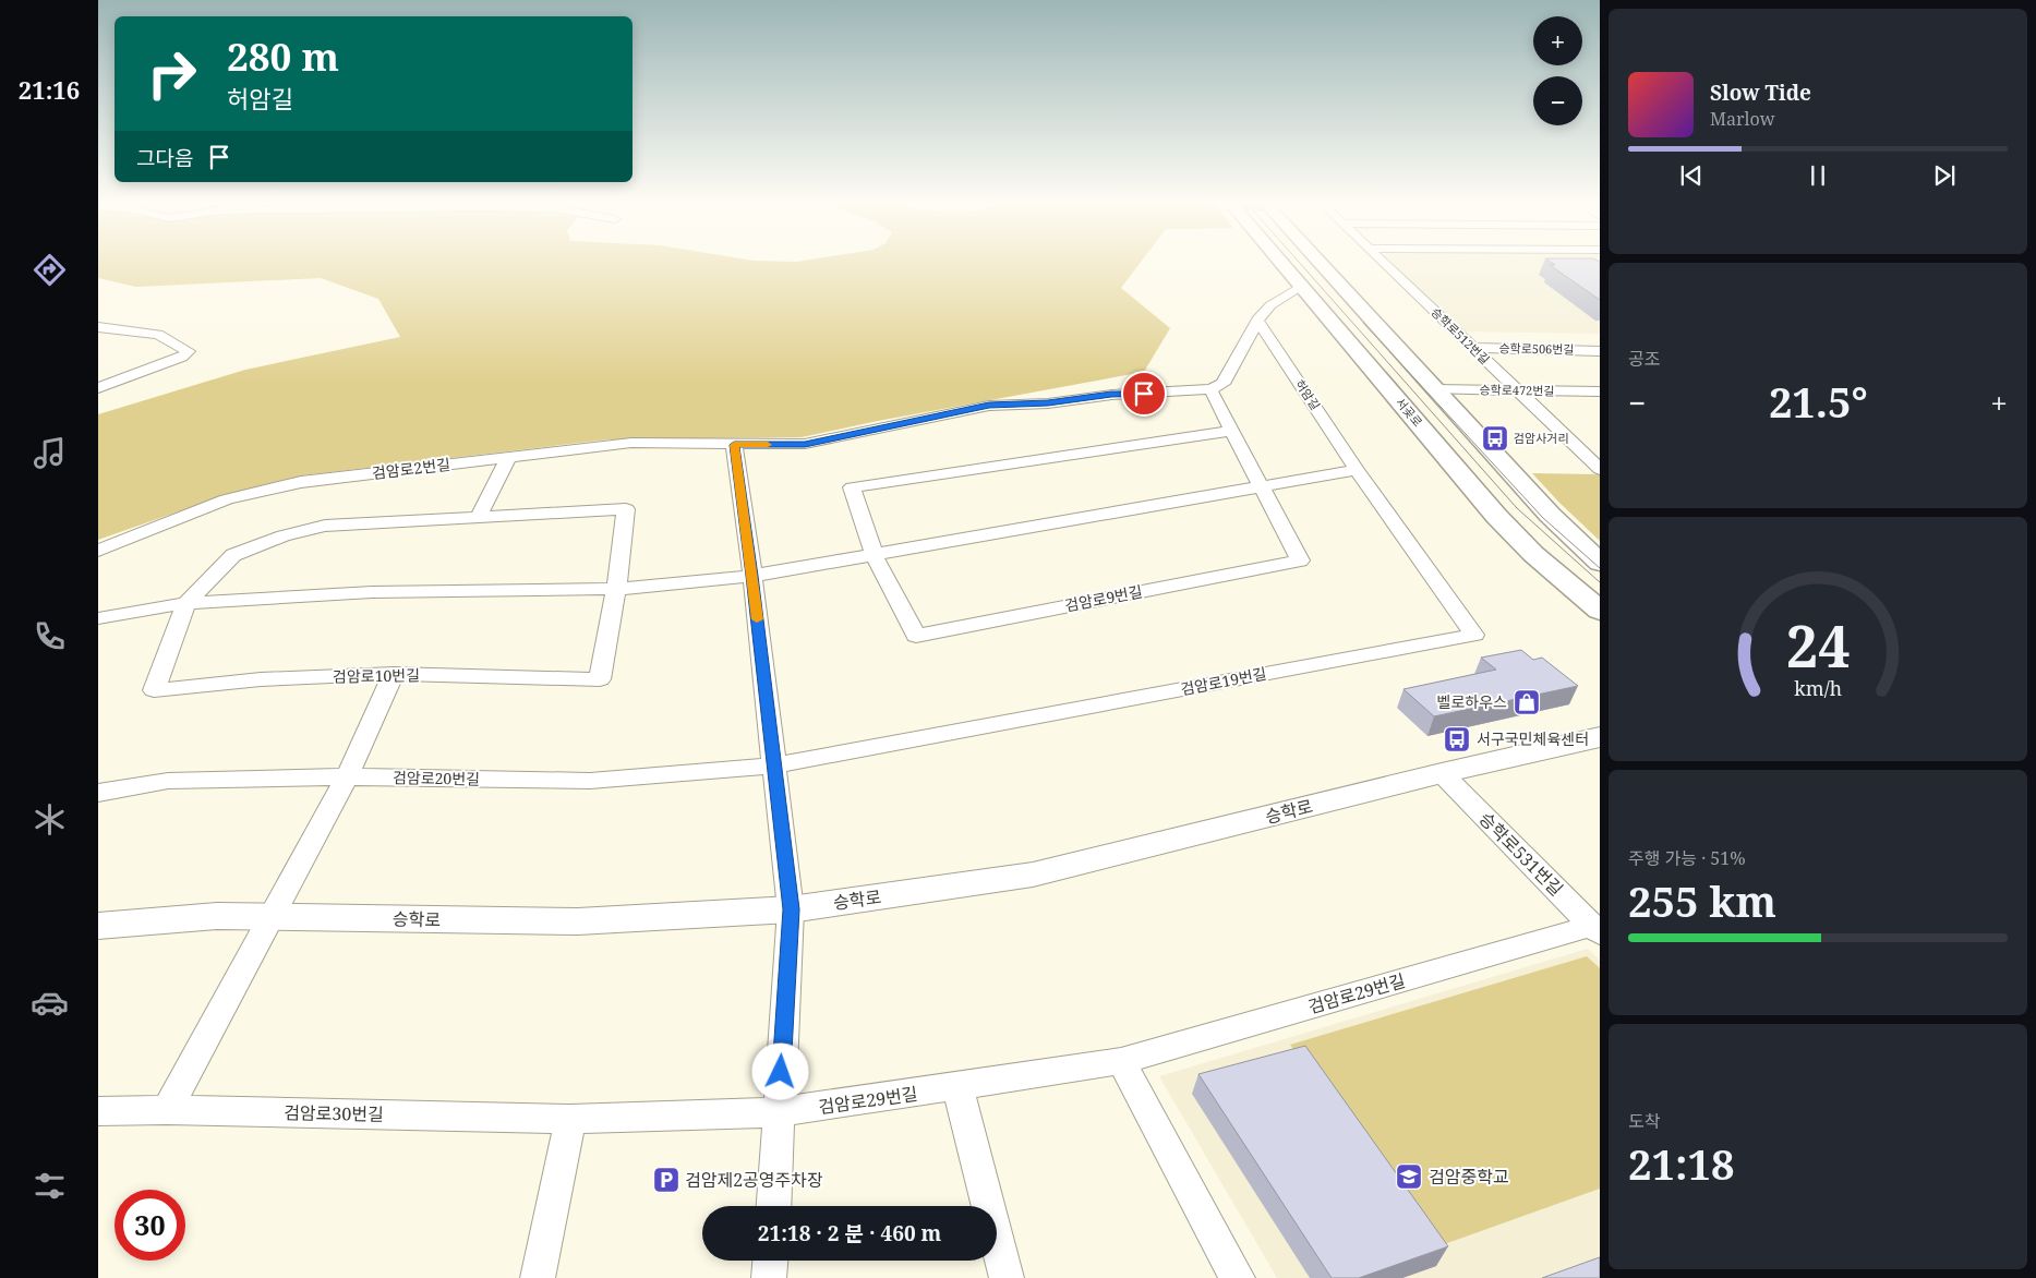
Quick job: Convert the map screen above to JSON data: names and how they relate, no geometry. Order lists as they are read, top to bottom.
{
  "streets": {
    "main road": ["서곶로"],
    "street": [
      "승학로512번길",
      "승학로506번길",
      "승학로472번길",
      "허암길",
      "검암로2번길",
      "검암로9번길",
      "검암로10번길",
      "검암로19번길",
      "검암로20번길",
      "승학로",
      "승학로531번길",
      "검암로29번길",
      "검암로30번길"
    ]
  },
  "crossings": [
    ["승학로512번길", "승학로506번길"],
    ["승학로512번길", "승학로472번길"],
    ["허암길", "검암로19번길"],
    ["검암로19번길", "검암로20번길"],
    ["승학로", "승학로531번길"],
    ["승학로531번길", "검암로29번길"],
    ["검암로29번길", "검암로30번길"]
  ],
  "places": {
    "bus stop": ["검암사거리", "서구국민체육센터"],
    "shop": ["벨로하우스"],
    "school or university": ["검암중학교"],
    "parking": ["검암제2공영주차장"]
  },
  "page": {
    "tabs": "21:16",
    "map_buttons": ["+", "−"],
    "turn": ["280 m", "허암길"],
    "song": ["Slow Tide", "Marlow"],
    "then": "그다음",
    "tile": [
      "공조",
      ["주행 가능 · 51%", "255 km"],
      ["도착", "21:18"]
    ],
    "heat": ["−", "21.5°", "+"],
    "limit": "30",
    "trip": "21:18 · 2 분 · 460 m",
    "gauge": ["24", "km/h"]
  }
}
